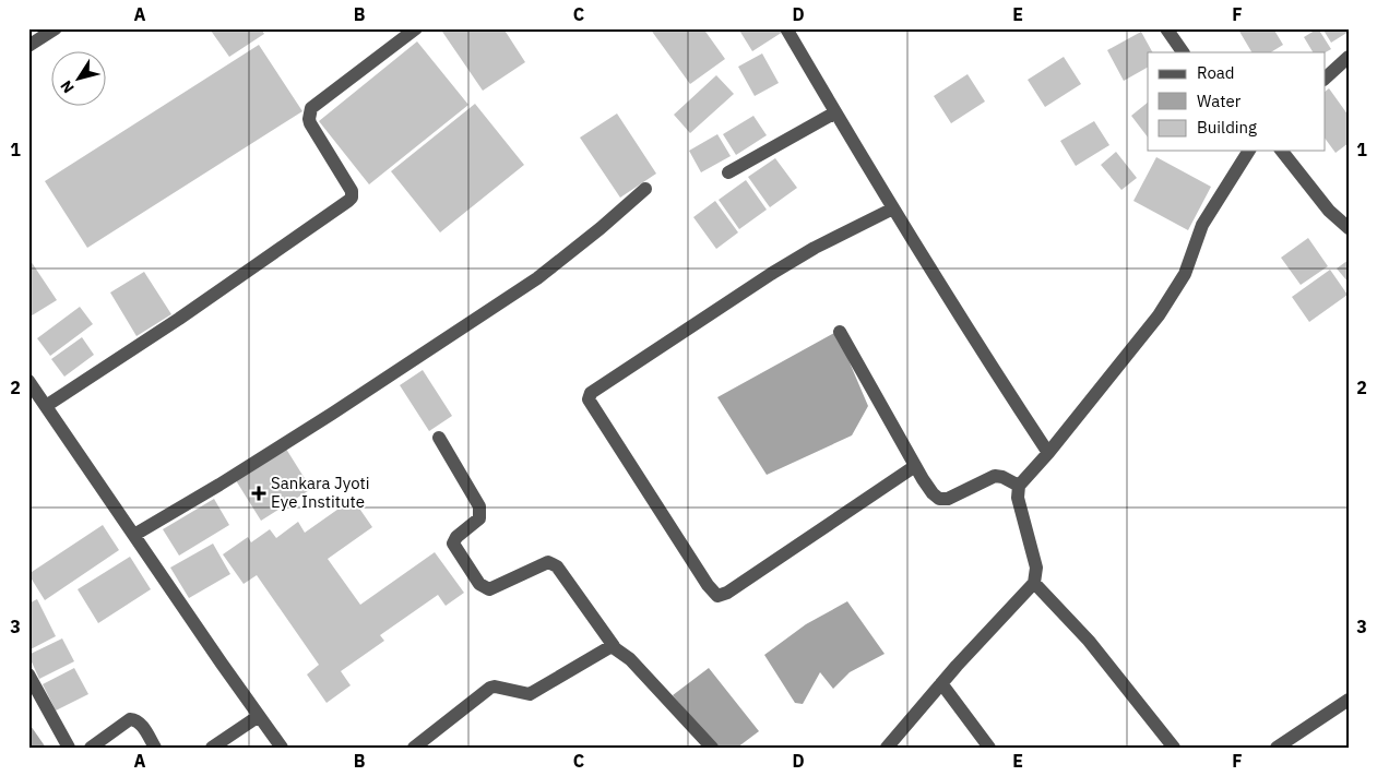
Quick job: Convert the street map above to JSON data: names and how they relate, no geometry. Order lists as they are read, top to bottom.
{
  "places": {
    "health": ["Sankara Jyoti Eye Institute"]
  },
  "legend": ["Road", "Water", "Building"],
  "north": "bottom left",
  "grid": {
    "columns": [
      "A",
      "B",
      "C",
      "D",
      "E",
      "F"
    ],
    "rows": ["1", "2", "3"]
  }
}
